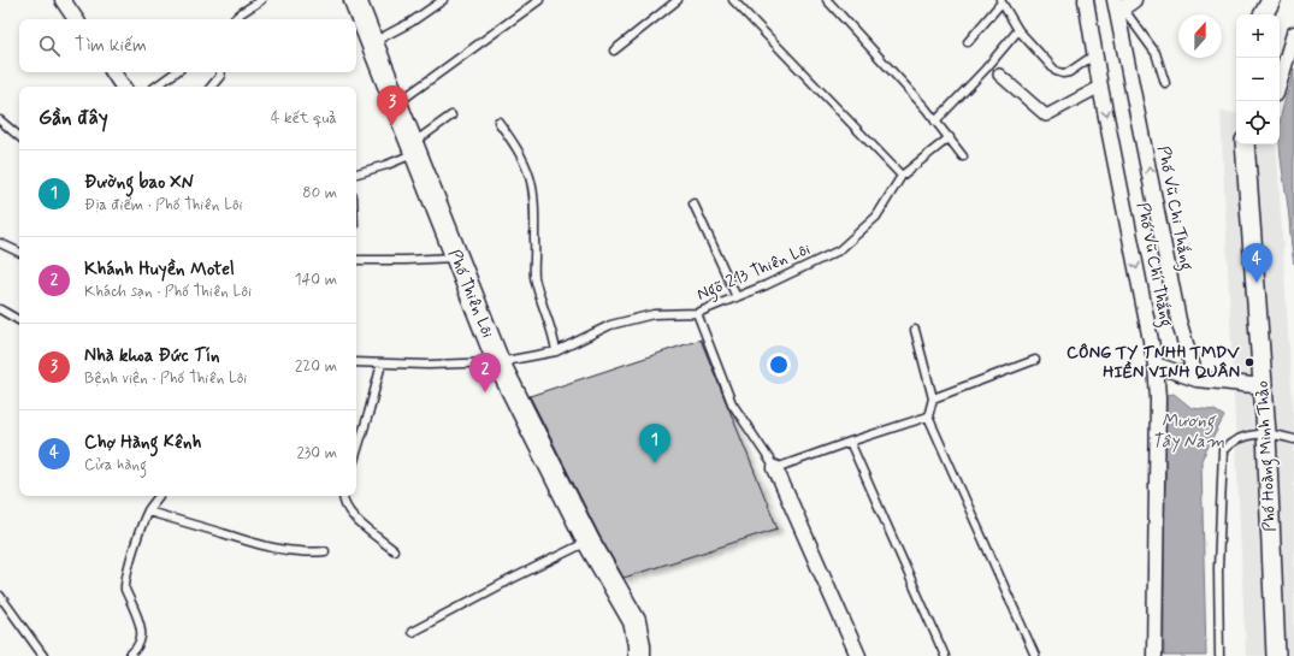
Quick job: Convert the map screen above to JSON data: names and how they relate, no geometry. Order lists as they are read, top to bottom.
{
  "streets": {
    "main road": ["Phố Thiên Lôi"],
    "street": ["Phố Vũ Chi Thắng", "Phố Vũ Chí Thắng", "Phố Hoàng Minh Thảo"],
    "lane": ["Ngõ 213 Thiên Lôi"]
  },
  "crossings": [
    ["Ngõ 213 Thiên Lôi", "Phố Thiên Lôi"]
  ],
  "one_way": ["Phố Vũ Chi Thắng", "Phố Vũ Chí Thắng"],
  "water": ["Mương Tây Nam"],
  "places": ["CÔNG TY TNHH TMDV HIỀN VINH QUÂN"],
  "north": "top",
  "page": {
    "map_buttons": ["+", "−"],
    "search": "Tìm kiếm",
    "pins": [
      "3",
      "4",
      "2",
      "1"
    ],
    "heading": ["Gần đây", "4 kết quả"],
    "list": [
      {
        "mark": "1",
        "name": "Đường bao XN",
        "note": "Địa điểm · Phố Thiên Lôi",
        "value": "80 m"
      },
      {
        "mark": "2",
        "name": "Khánh Huyền Motel",
        "note": "Khách sạn · Phố Thiên Lôi",
        "value": "140 m"
      },
      {
        "mark": "3",
        "name": "Nhà khoa Đức Tín",
        "note": "Bệnh viện · Phố Thiên Lôi",
        "value": "220 m"
      },
      {
        "mark": "4",
        "name": "Chợ Hàng Kênh",
        "note": "Cửa hàng",
        "value": "230 m"
      }
    ]
  }
}
